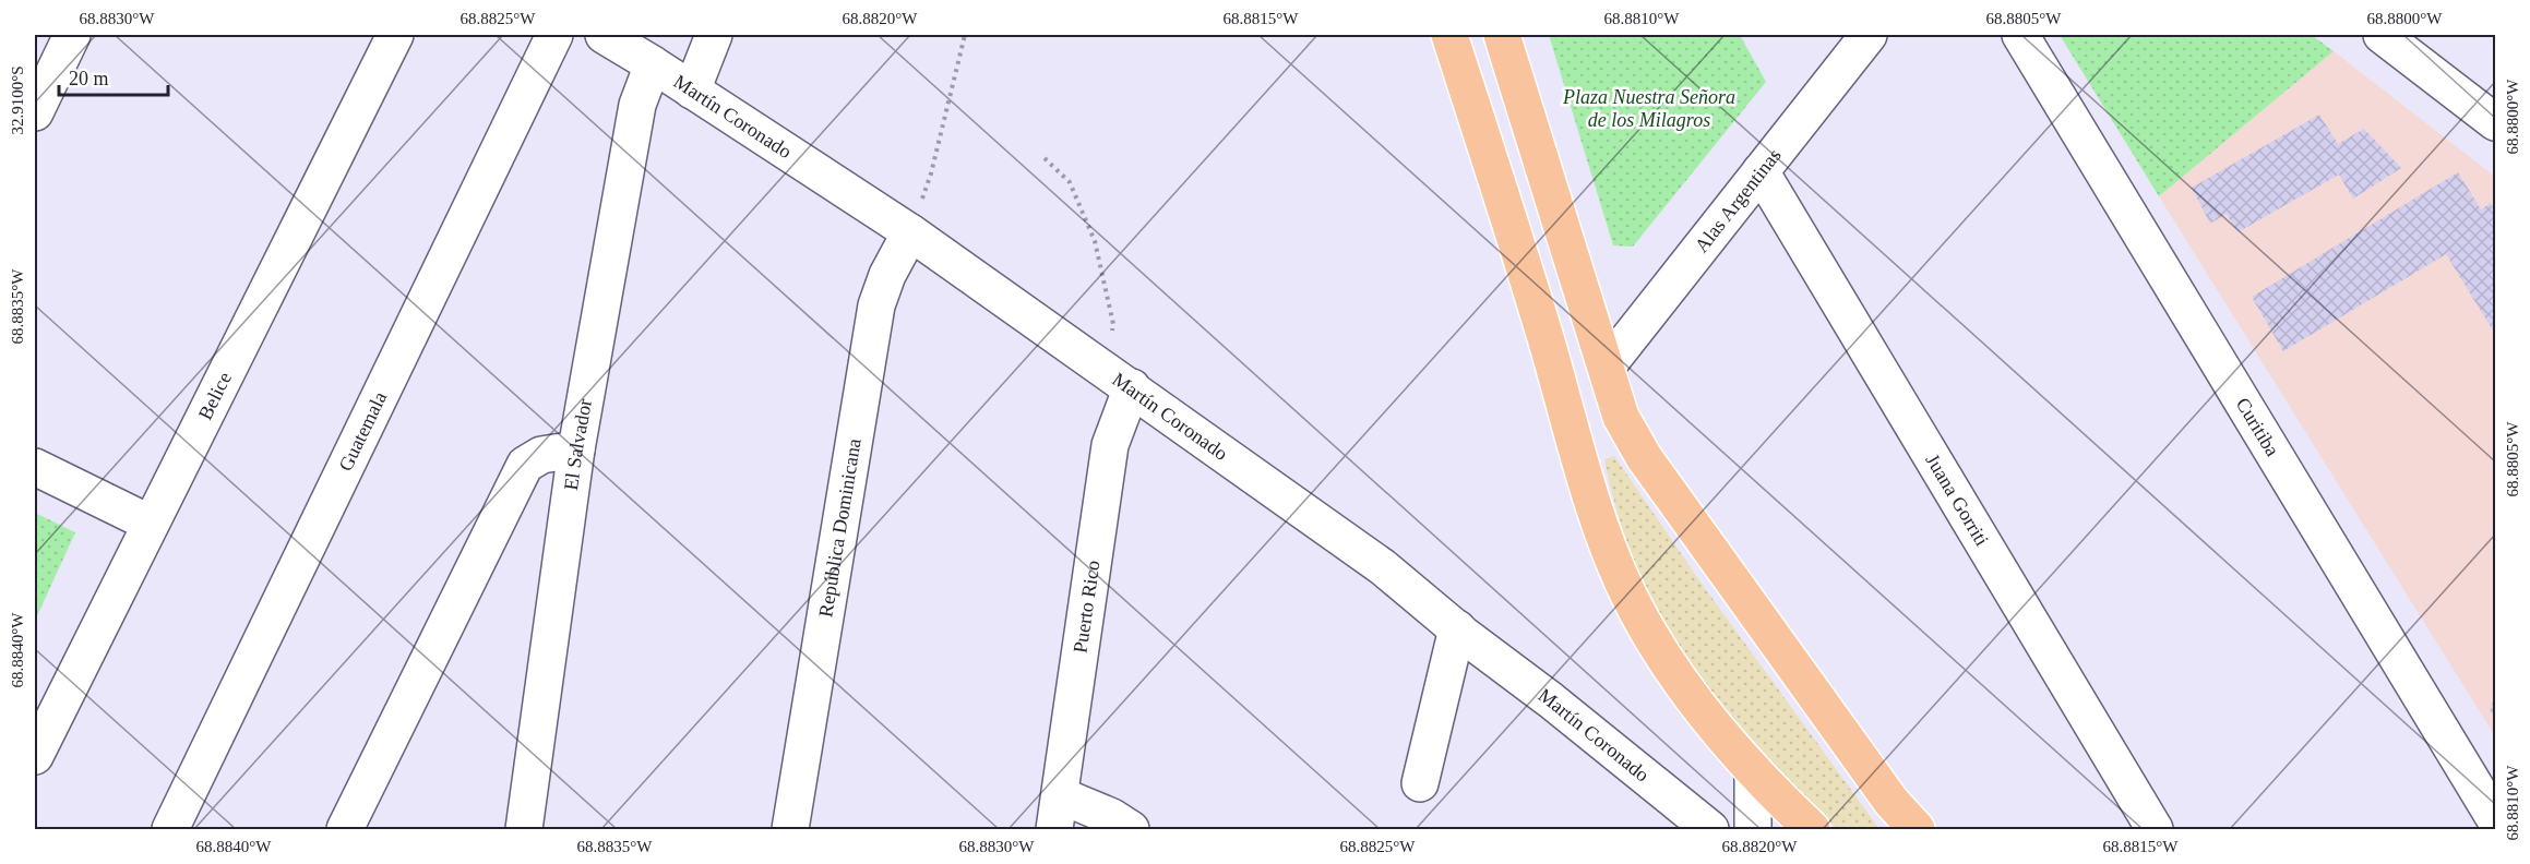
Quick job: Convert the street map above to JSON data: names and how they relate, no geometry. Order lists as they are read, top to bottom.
{
  "streets": {
    "street": [
      "Martín Coronado",
      "Alas Argentinas",
      "Belice",
      "Curitiba",
      "Guatemala",
      "El Salvador",
      "Juana Gorriti",
      "República Dominicana",
      "Puerto Rico"
    ]
  },
  "crossings": [
    ["Martín Coronado", "El Salvador"],
    ["Martín Coronado", "República Dominicana"],
    ["Martín Coronado", "Puerto Rico"],
    ["Alas Argentinas", "Juana Gorriti"]
  ],
  "parks": ["Plaza Nuestra Señora de los Milagros"],
  "scale_bar": "20 m",
  "coordinates": [
    "68.8830°W",
    "68.8825°W",
    "68.8820°W",
    "68.8815°W",
    "68.8810°W",
    "68.8805°W",
    "68.8800°W",
    "32.9100°S",
    "68.8835°W",
    "68.8840°W"
  ]
}
